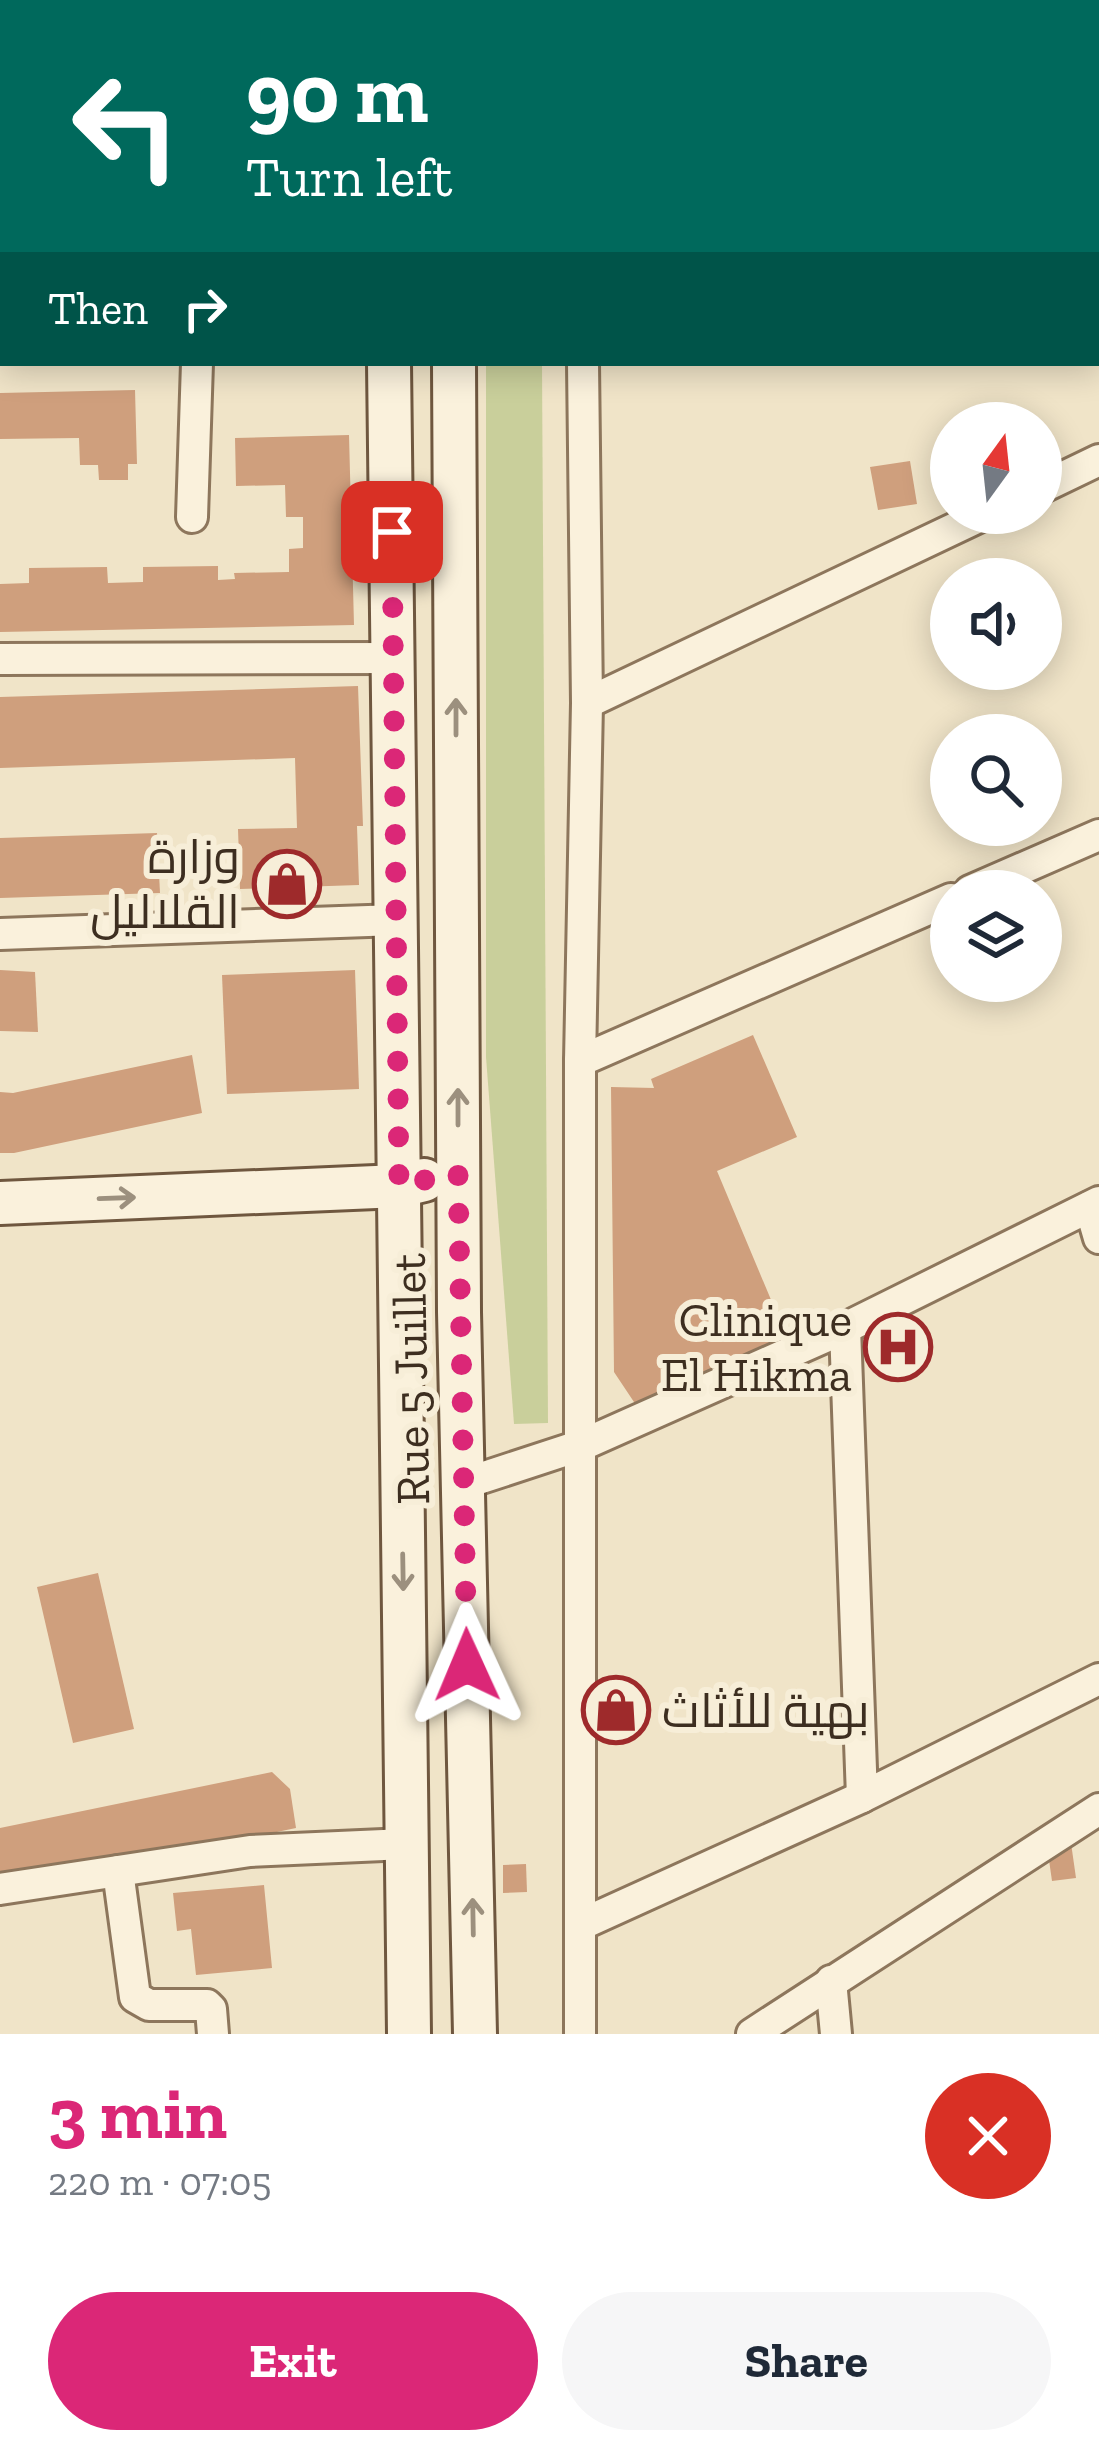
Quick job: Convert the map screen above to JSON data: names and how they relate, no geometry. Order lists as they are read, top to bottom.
{
  "streets": {
    "main road": ["Rue 5 Juillet"]
  },
  "places": {
    "shop": ["وزارة القلاليل", "بهية للأثاث"],
    "hospital": ["Clinique El Hikma"]
  },
  "north": "top",
  "page": {
    "turn": ["90 m", "Turn left"],
    "then": "Then",
    "heading": ["3 min", "220 m · 07:05"],
    "buttons": ["Exit", "Share"]
  }
}
